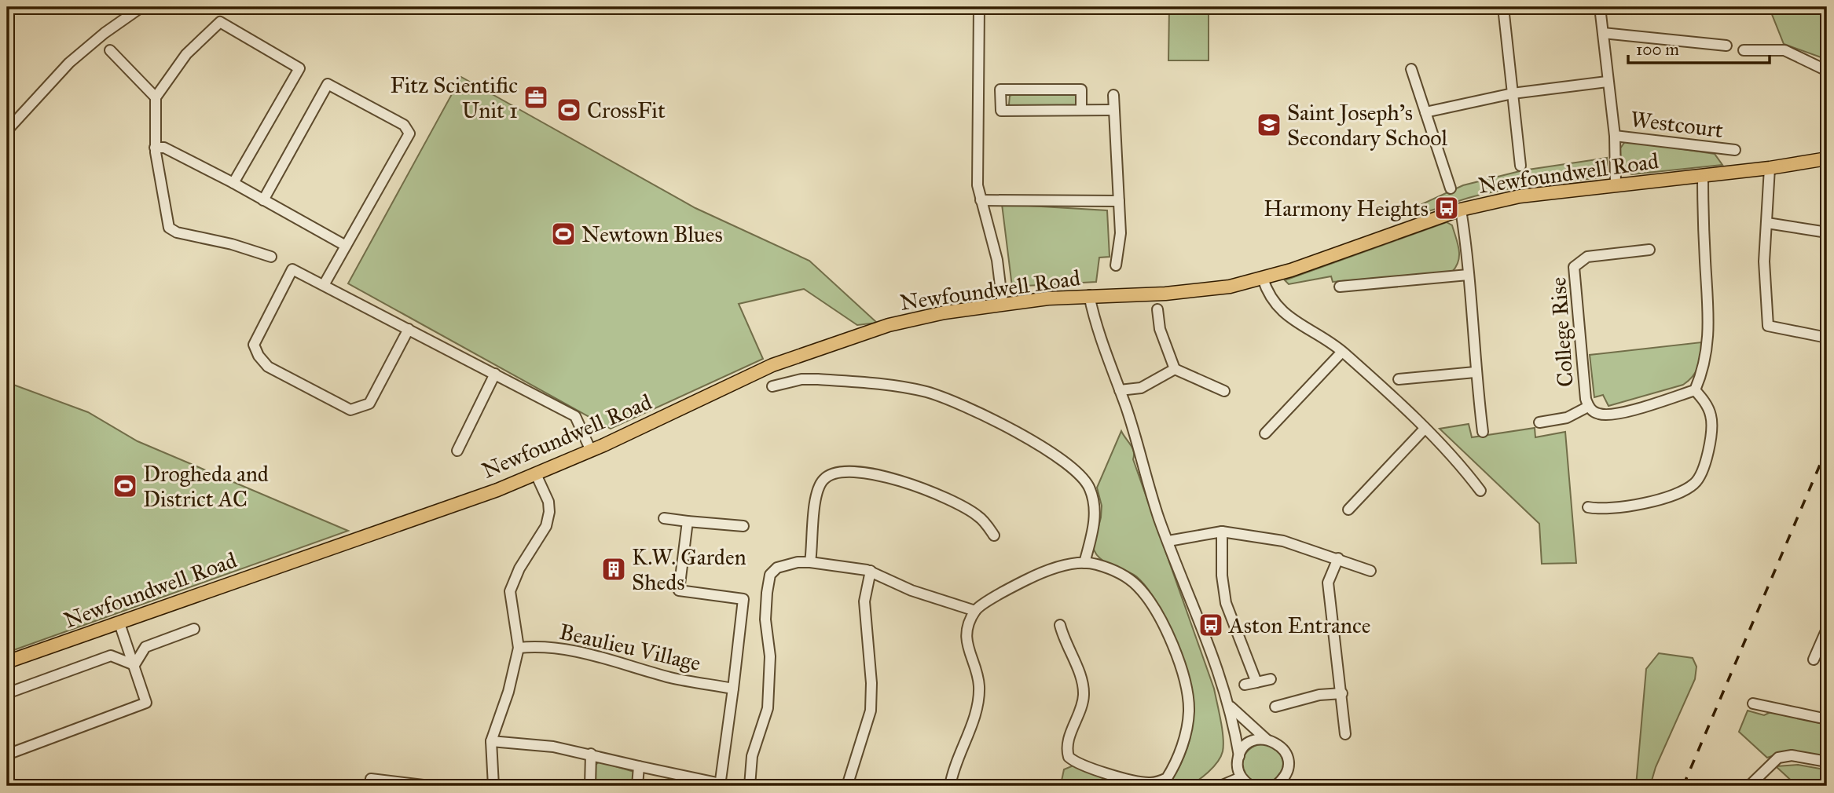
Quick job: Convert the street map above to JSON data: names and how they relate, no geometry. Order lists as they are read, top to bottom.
{
  "streets": {
    "main road": ["Newfoundwell Road"],
    "street": ["Westcourt", "College Rise", "Beaulieu Village"]
  },
  "crossings": [
    ["Westcourt", "Newfoundwell Road"]
  ],
  "places": {
    "office": ["Fitz Scientific Unit 1"],
    "sports": ["CrossFit", "Newtown Blues", "Drogheda and District AC"],
    "school or university": ["Saint Joseph's Secondary School"],
    "bus stop": ["Harmony Heights", "Aston Entrance"],
    "building": ["K.W. Garden Sheds"]
  },
  "scale_bar": "100 m"
}
